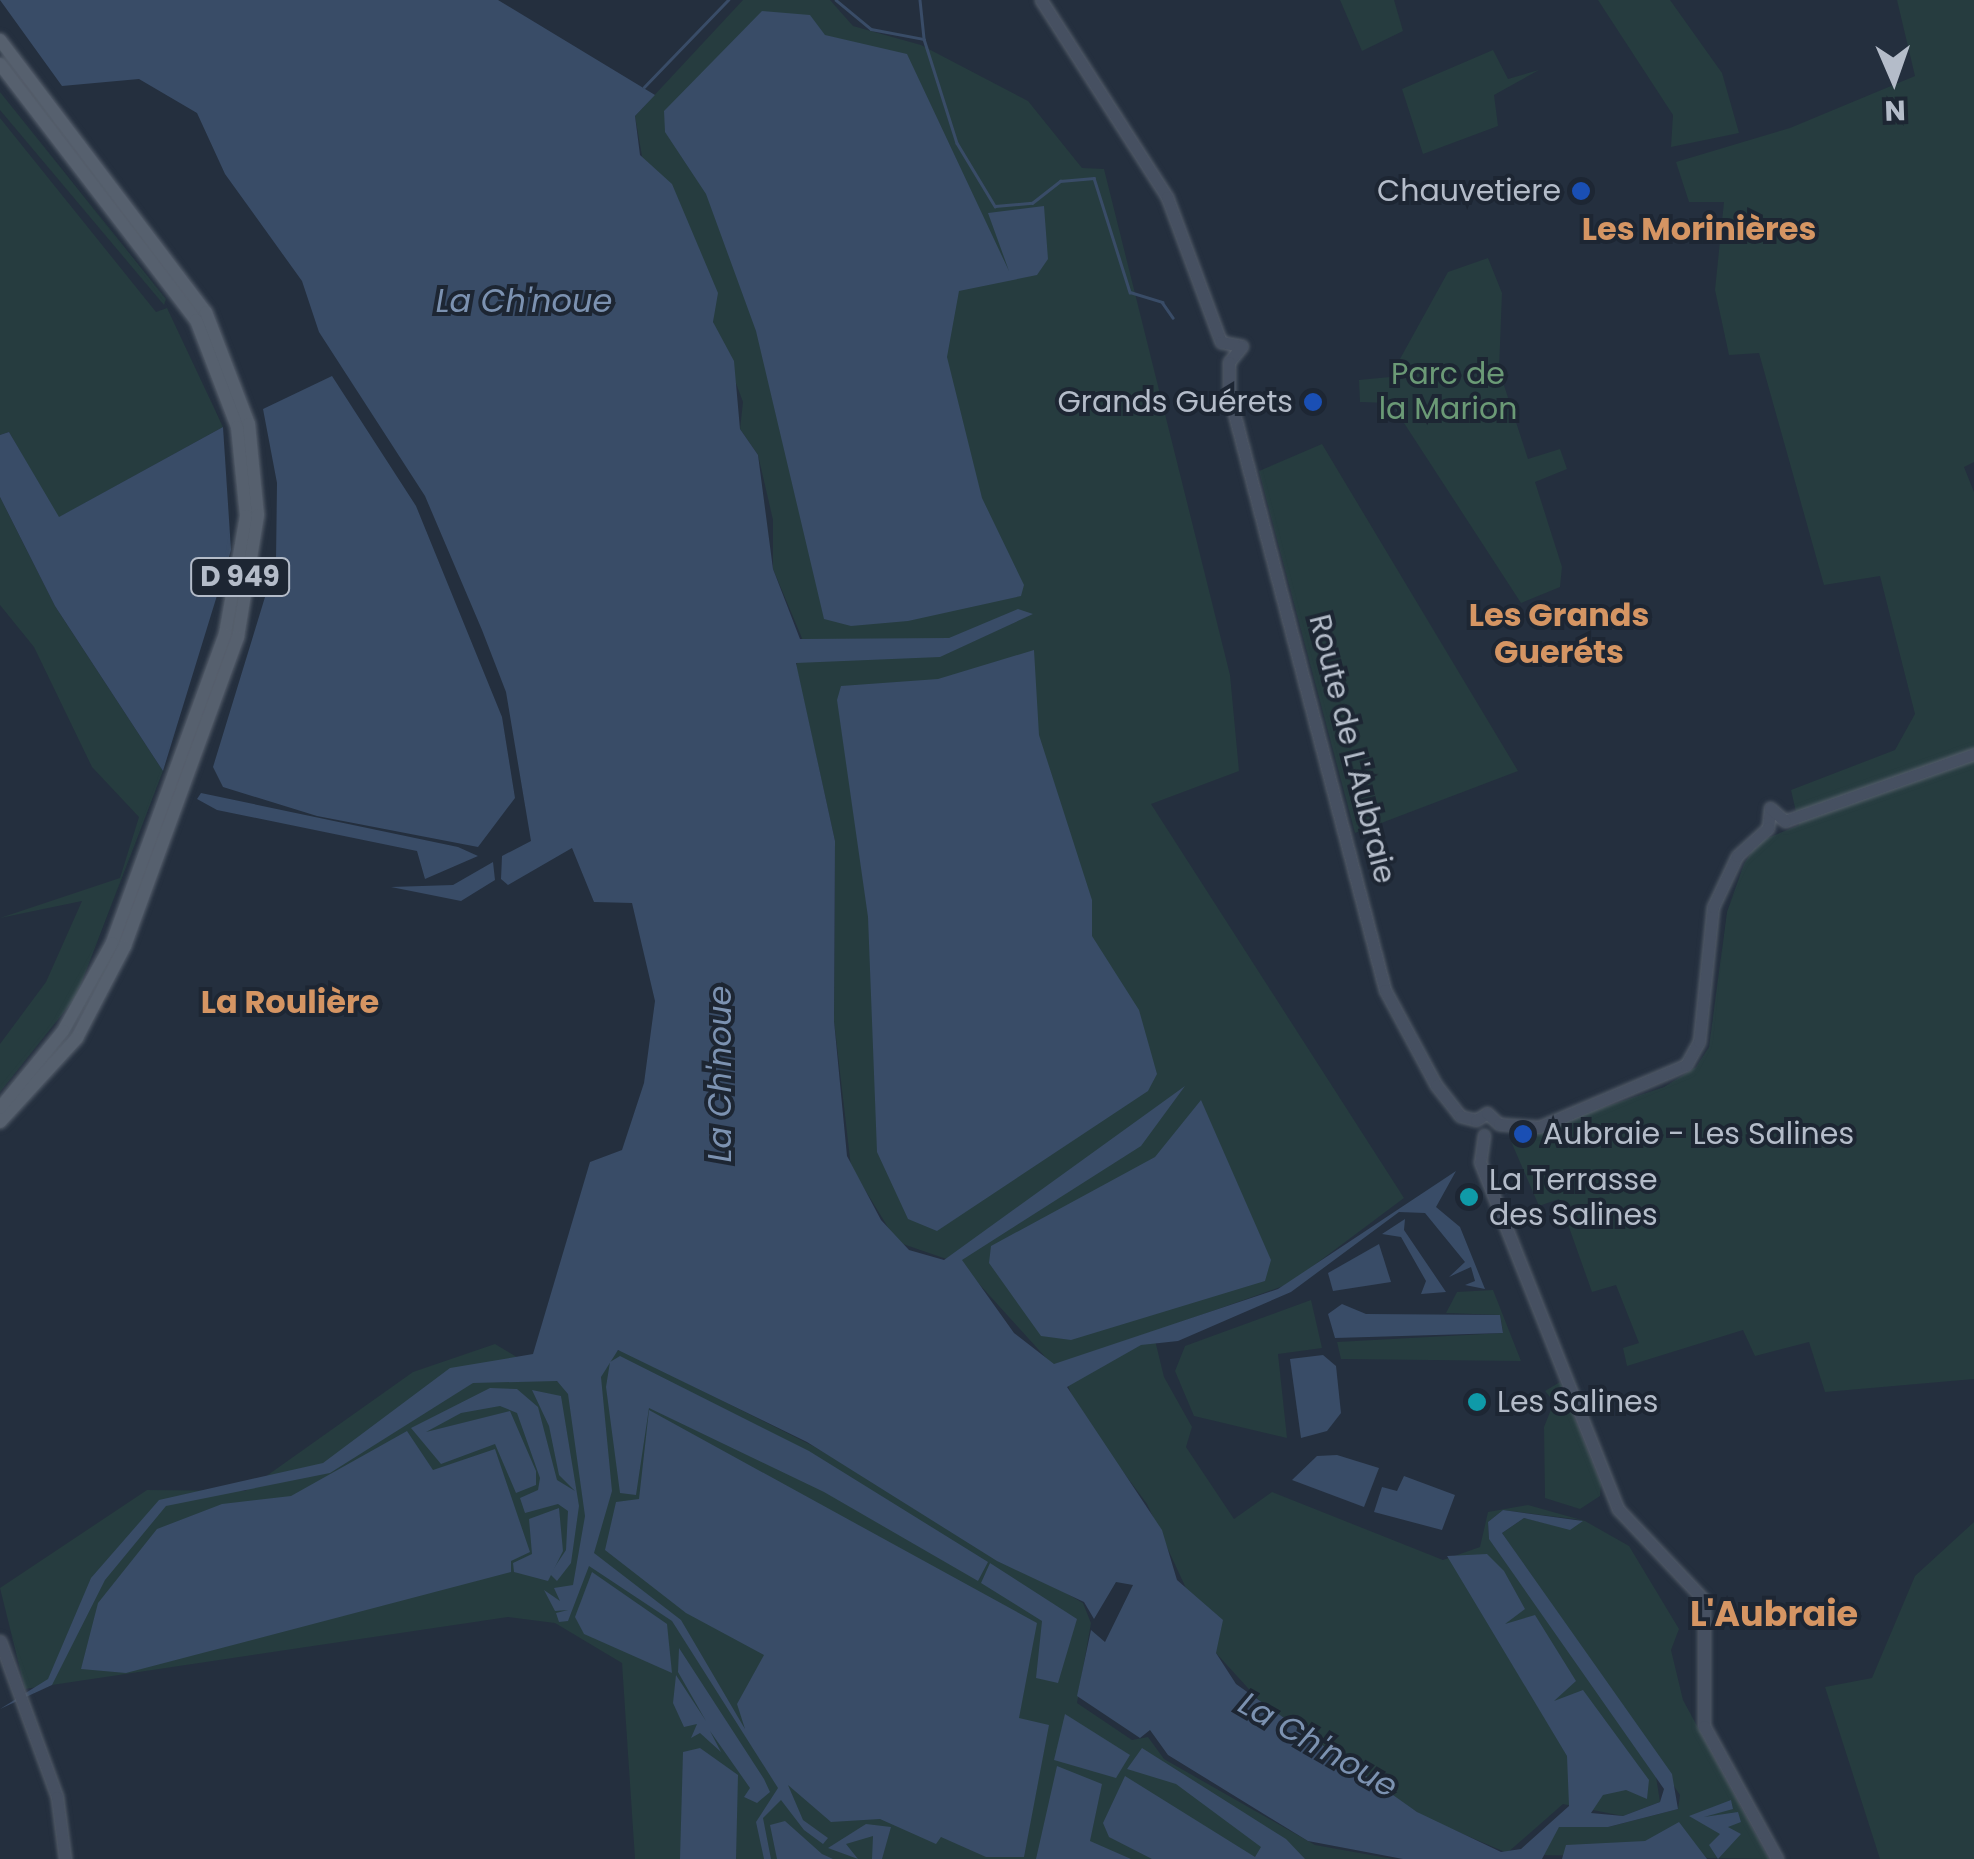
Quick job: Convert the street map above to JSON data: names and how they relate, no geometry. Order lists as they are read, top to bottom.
{
  "streets": {
    "main road": ["D 949"],
    "street": ["Route de L'Aubraie"]
  },
  "districts": [
    "Les Morinières",
    "Les Grands Gueréts",
    "La Roulière",
    "L'Aubraie"
  ],
  "water": ["La Ch'noue"],
  "parks": ["Parc de la Marion"],
  "places": [
    "Chauvetiere",
    "Grands Guérets",
    "Aubraie - Les Salines",
    "La Terrasse des Salines",
    "Les Salines"
  ],
  "north": "bottom"
}
